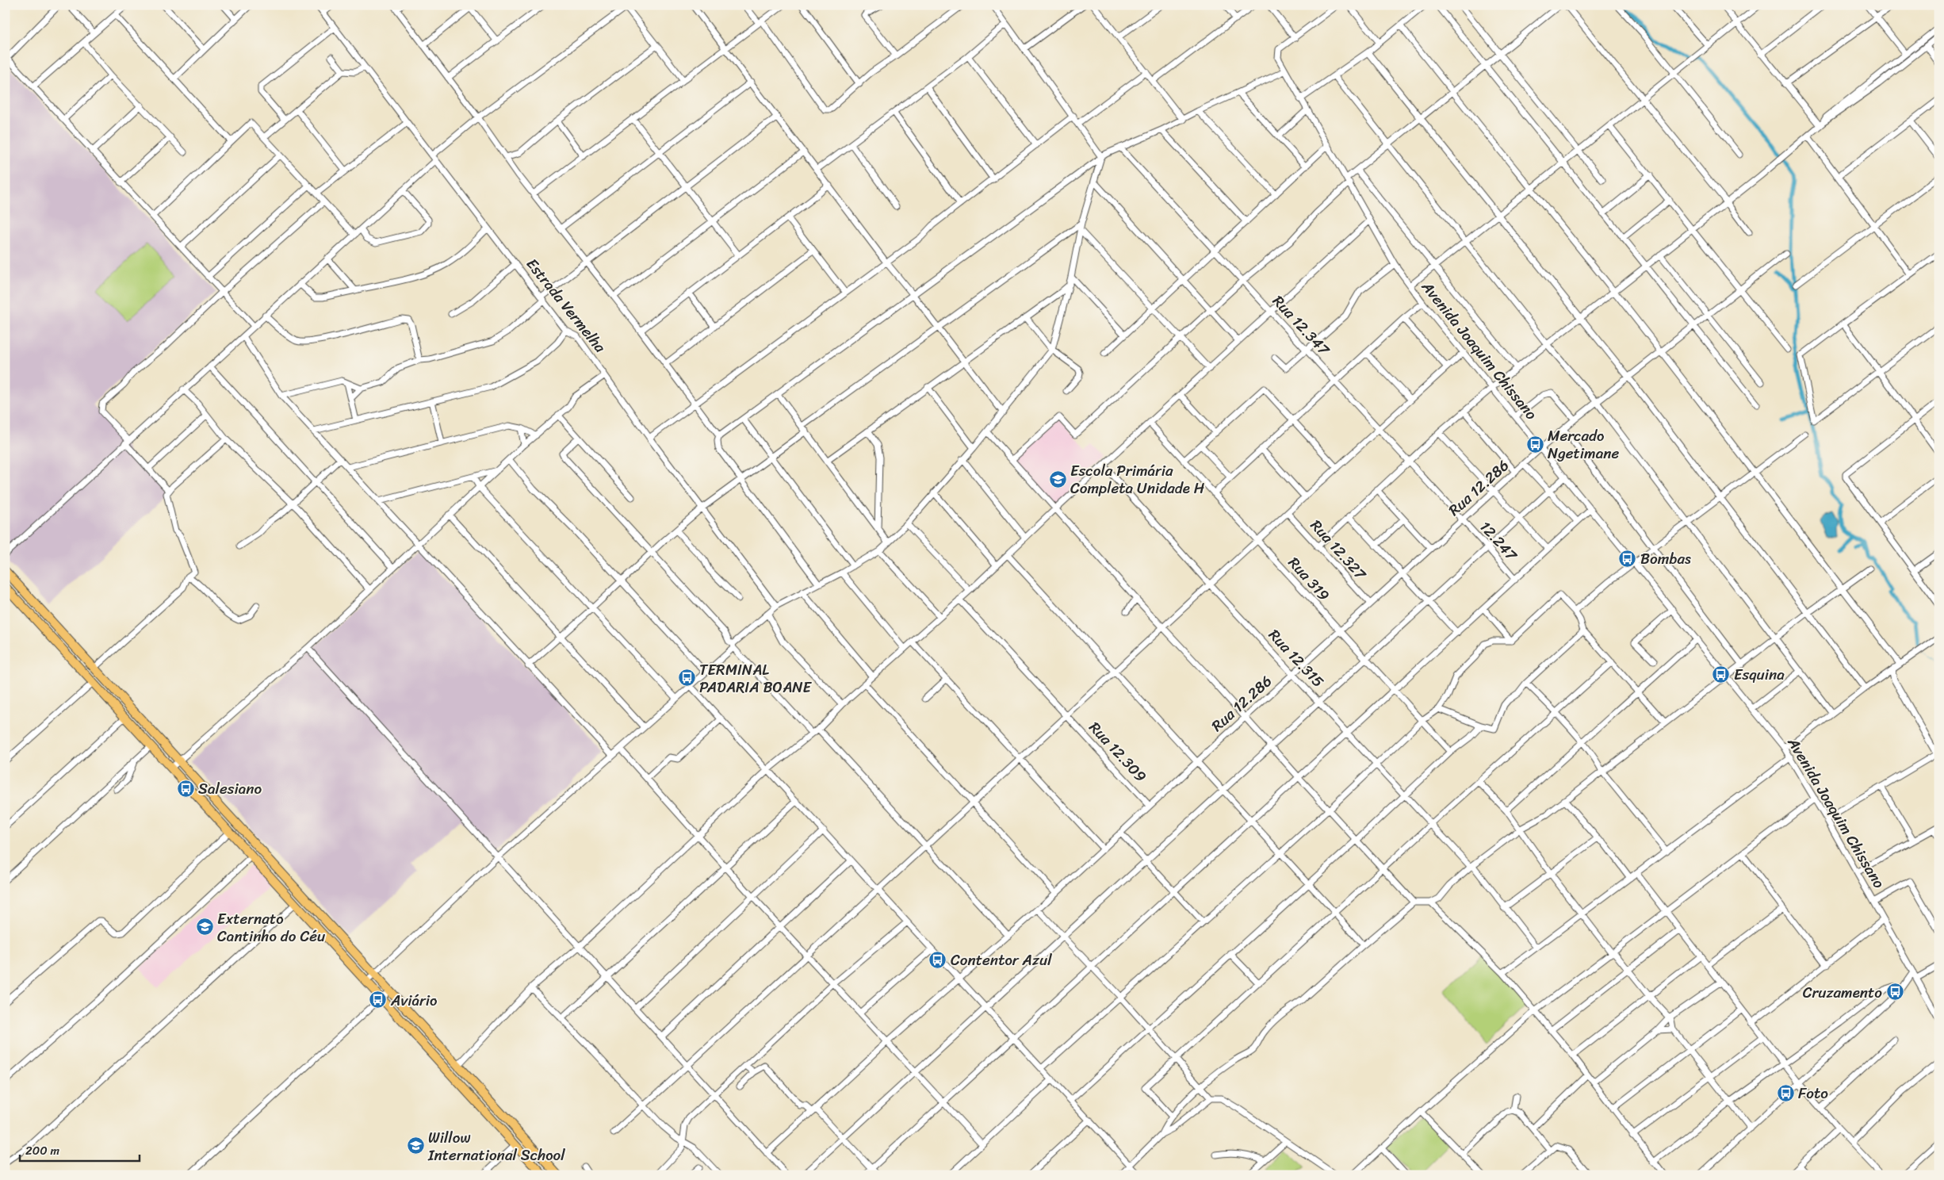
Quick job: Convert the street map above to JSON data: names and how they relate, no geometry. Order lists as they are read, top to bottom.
{
  "streets": {
    "street": [
      "Estrada Vermelha",
      "Rua 12.347",
      "Avenida Joaquim Chissano",
      "Rua 12.286",
      "12.247",
      "Rua 12.327",
      "Rua 319",
      "Rua 12.315",
      "Rua 12.309"
    ]
  },
  "crossings": [
    ["Rua 12.347", "Rua 12.286"],
    ["Rua 12.347", "12.247"],
    ["Avenida Joaquim Chissano", "Rua 12.286"],
    ["Rua 12.286", "12.247"],
    ["Rua 12.286", "Rua 12.327"],
    ["Rua 12.286", "Rua 319"],
    ["Rua 12.286", "Rua 12.315"],
    ["Rua 12.286", "Rua 12.309"]
  ],
  "places": {
    "bus stop": [
      "Mercado Ngetimane",
      "Bombas",
      "Esquina",
      "TERMINAL PADARIA BOANE",
      "Salesiano",
      "Contentor Azul",
      "Cruzamento",
      "Aviário",
      "Foto"
    ],
    "school or university": ["Escola Primária Completa Unidade H", "Externato Cantinho do Céu", "Willow International School"]
  },
  "scale_bar": "200 m"
}
